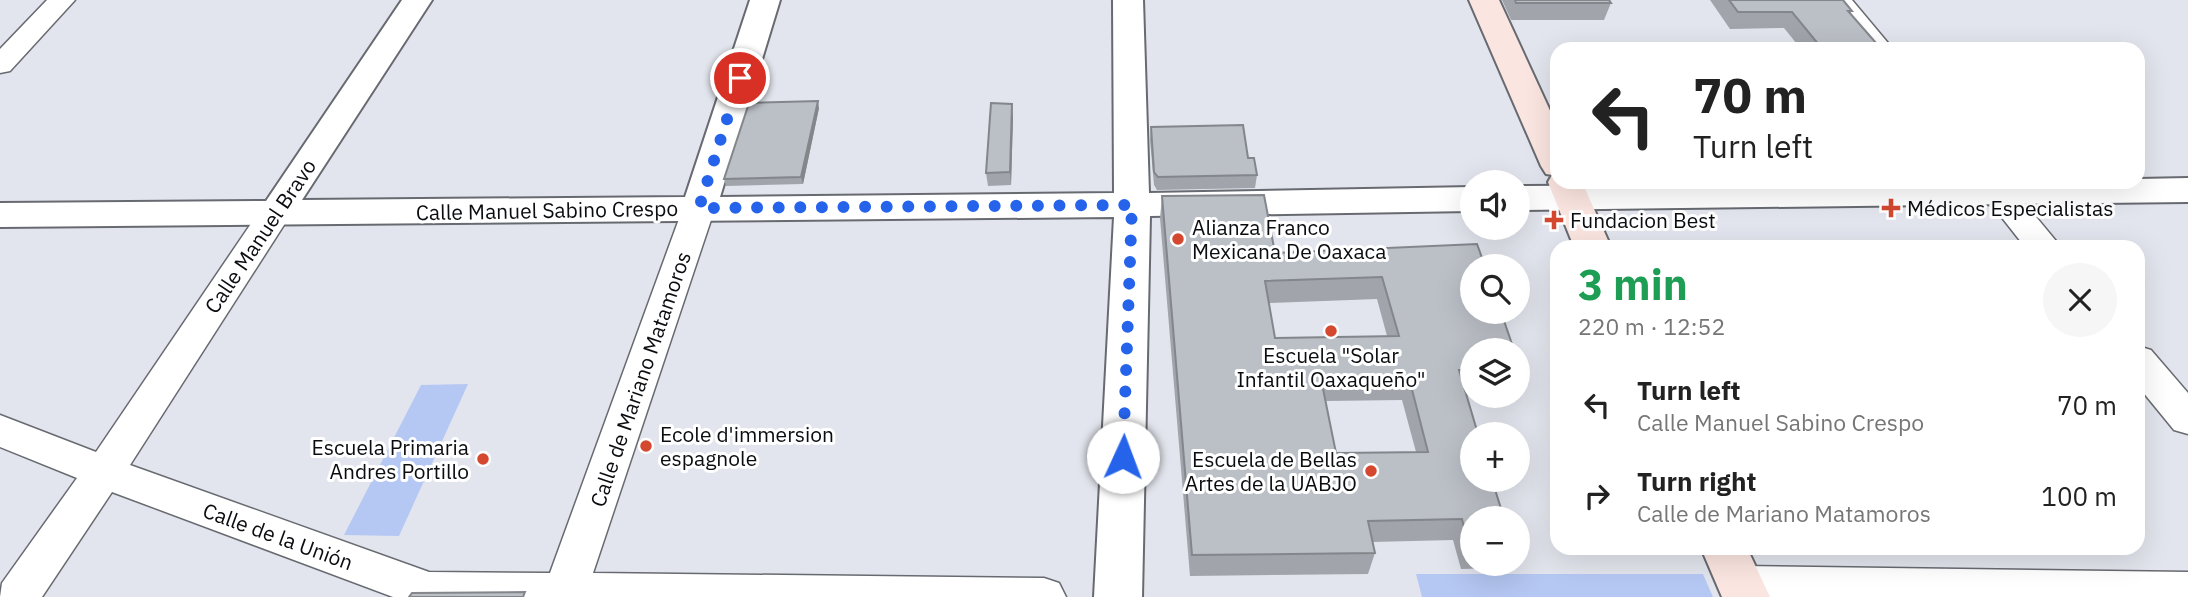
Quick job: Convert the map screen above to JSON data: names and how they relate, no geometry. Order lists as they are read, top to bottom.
{
  "streets": {
    "street": [
      "Calle Manuel Sabino Crespo",
      "Calle Manuel Bravo",
      "Calle de Mariano Matamoros",
      "Calle de la Unión"
    ]
  },
  "crossings": [
    ["Calle Manuel Sabino Crespo", "Calle Manuel Bravo"],
    ["Calle Manuel Sabino Crespo", "Calle de Mariano Matamoros"],
    ["Calle Manuel Bravo", "Calle de la Unión"],
    ["Calle de Mariano Matamoros", "Calle de la Unión"]
  ],
  "places": {
    "health": ["Médicos Especialistas", "Fundacion Best"],
    "other": [
      "Alianza Franco Mexicana De Oaxaca",
      "Escuela \"Solar Infantil Oaxaqueño\"",
      "Ecole d'immersion espagnole",
      "Escuela Primaria Andres Portillo",
      "Escuela de Bellas Artes de la UABJO"
    ]
  },
  "page": {
    "turn": ["70 m", "Turn left"],
    "map_buttons": ["+", "−"],
    "heading": ["3 min", "220 m · 12:52"],
    "list": [
      {
        "name": "Turn left",
        "note": "Calle Manuel Sabino Crespo",
        "value": "70 m"
      },
      {
        "name": "Turn right",
        "note": "Calle de Mariano Matamoros",
        "value": "100 m"
      }
    ]
  }
}
